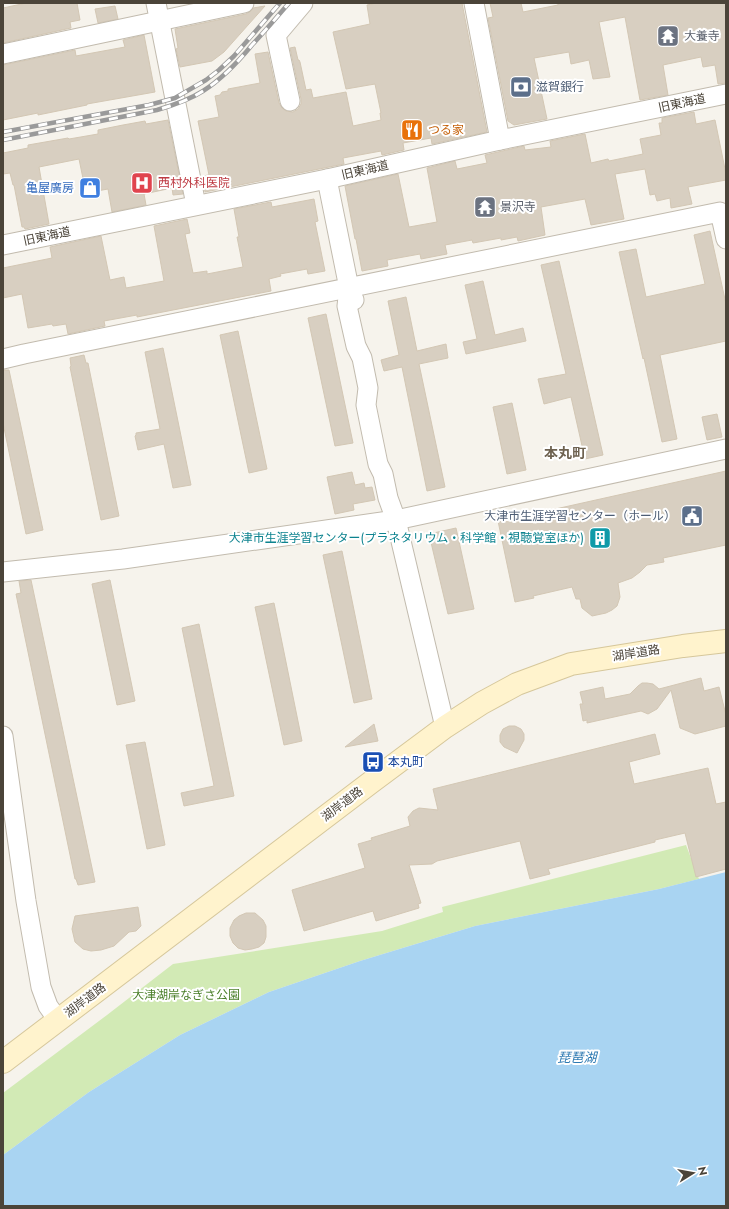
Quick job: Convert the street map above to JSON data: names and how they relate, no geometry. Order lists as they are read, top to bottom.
{
  "streets": {
    "main road": ["湖岸道路"],
    "street": ["旧東海道"]
  },
  "districts": ["本丸町"],
  "water": ["琵琶湖"],
  "parks": ["大津湖岸なぎさ公園"],
  "places": {
    "temple": ["大養寺", "景沢寺"],
    "bank": ["滋賀銀行"],
    "restaurant": ["つる家"],
    "hospital": ["西村外科医院"],
    "shop": ["亀屋廣房"],
    "public building": ["大津市生涯学習センター（ホール）"],
    "building": ["大津市生涯学習センター(プラネタリウム・科学館・視聴覚室ほか)"],
    "bus stop": ["本丸町"]
  },
  "north": "right"
}
